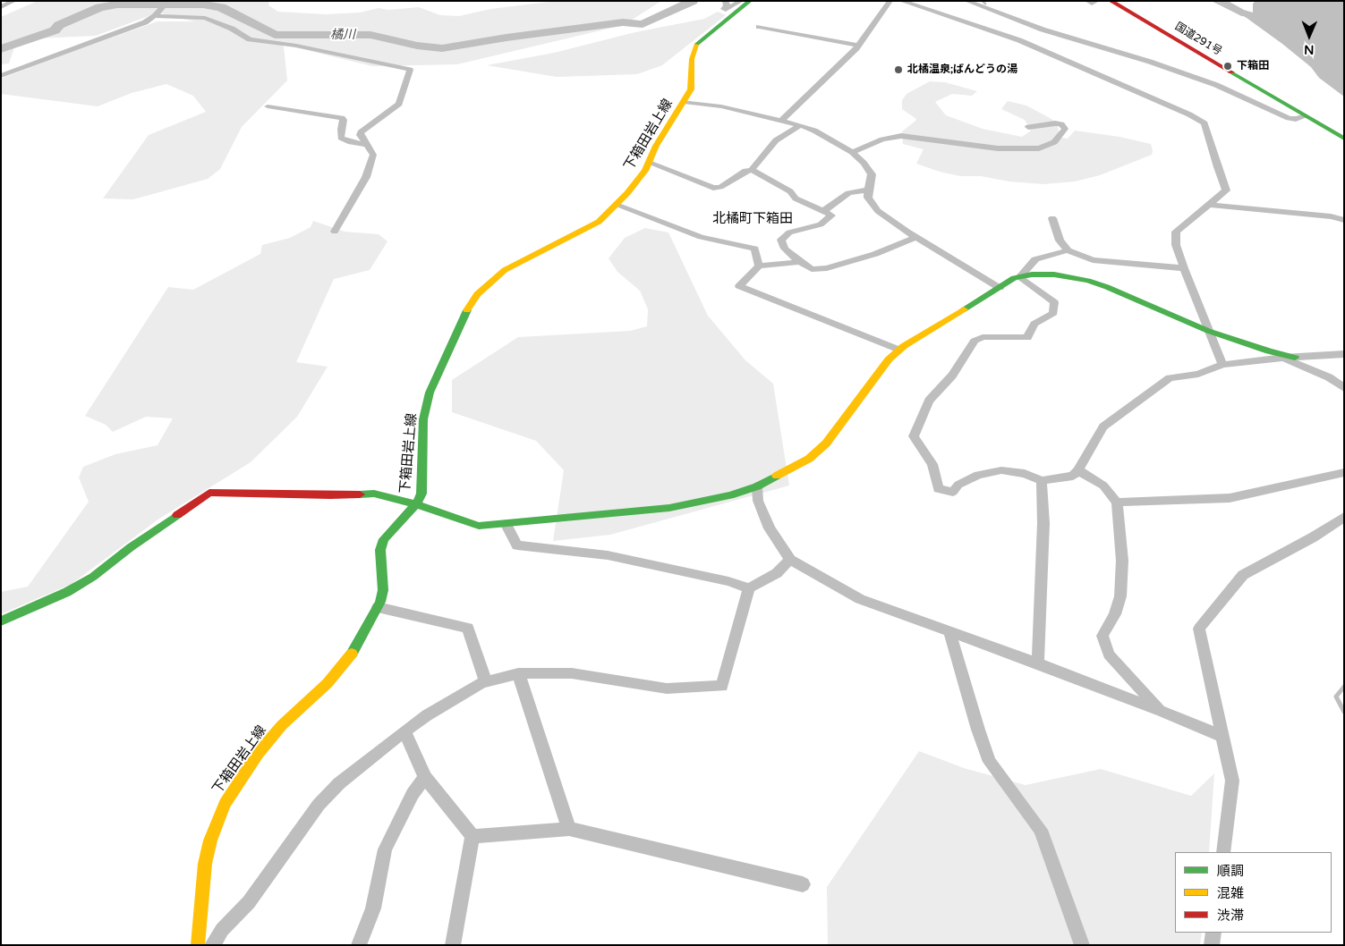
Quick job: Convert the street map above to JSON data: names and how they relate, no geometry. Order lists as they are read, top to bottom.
{
  "streets": {
    "main road": ["国道291号", "下箱田岩上線"]
  },
  "districts": ["北橘町下箱田"],
  "water": ["橘川"],
  "places": ["下箱田", "北橘温泉;ばんどうの湯"],
  "legend": ["順調", "混雑", "渋滞"],
  "north": "bottom"
}
